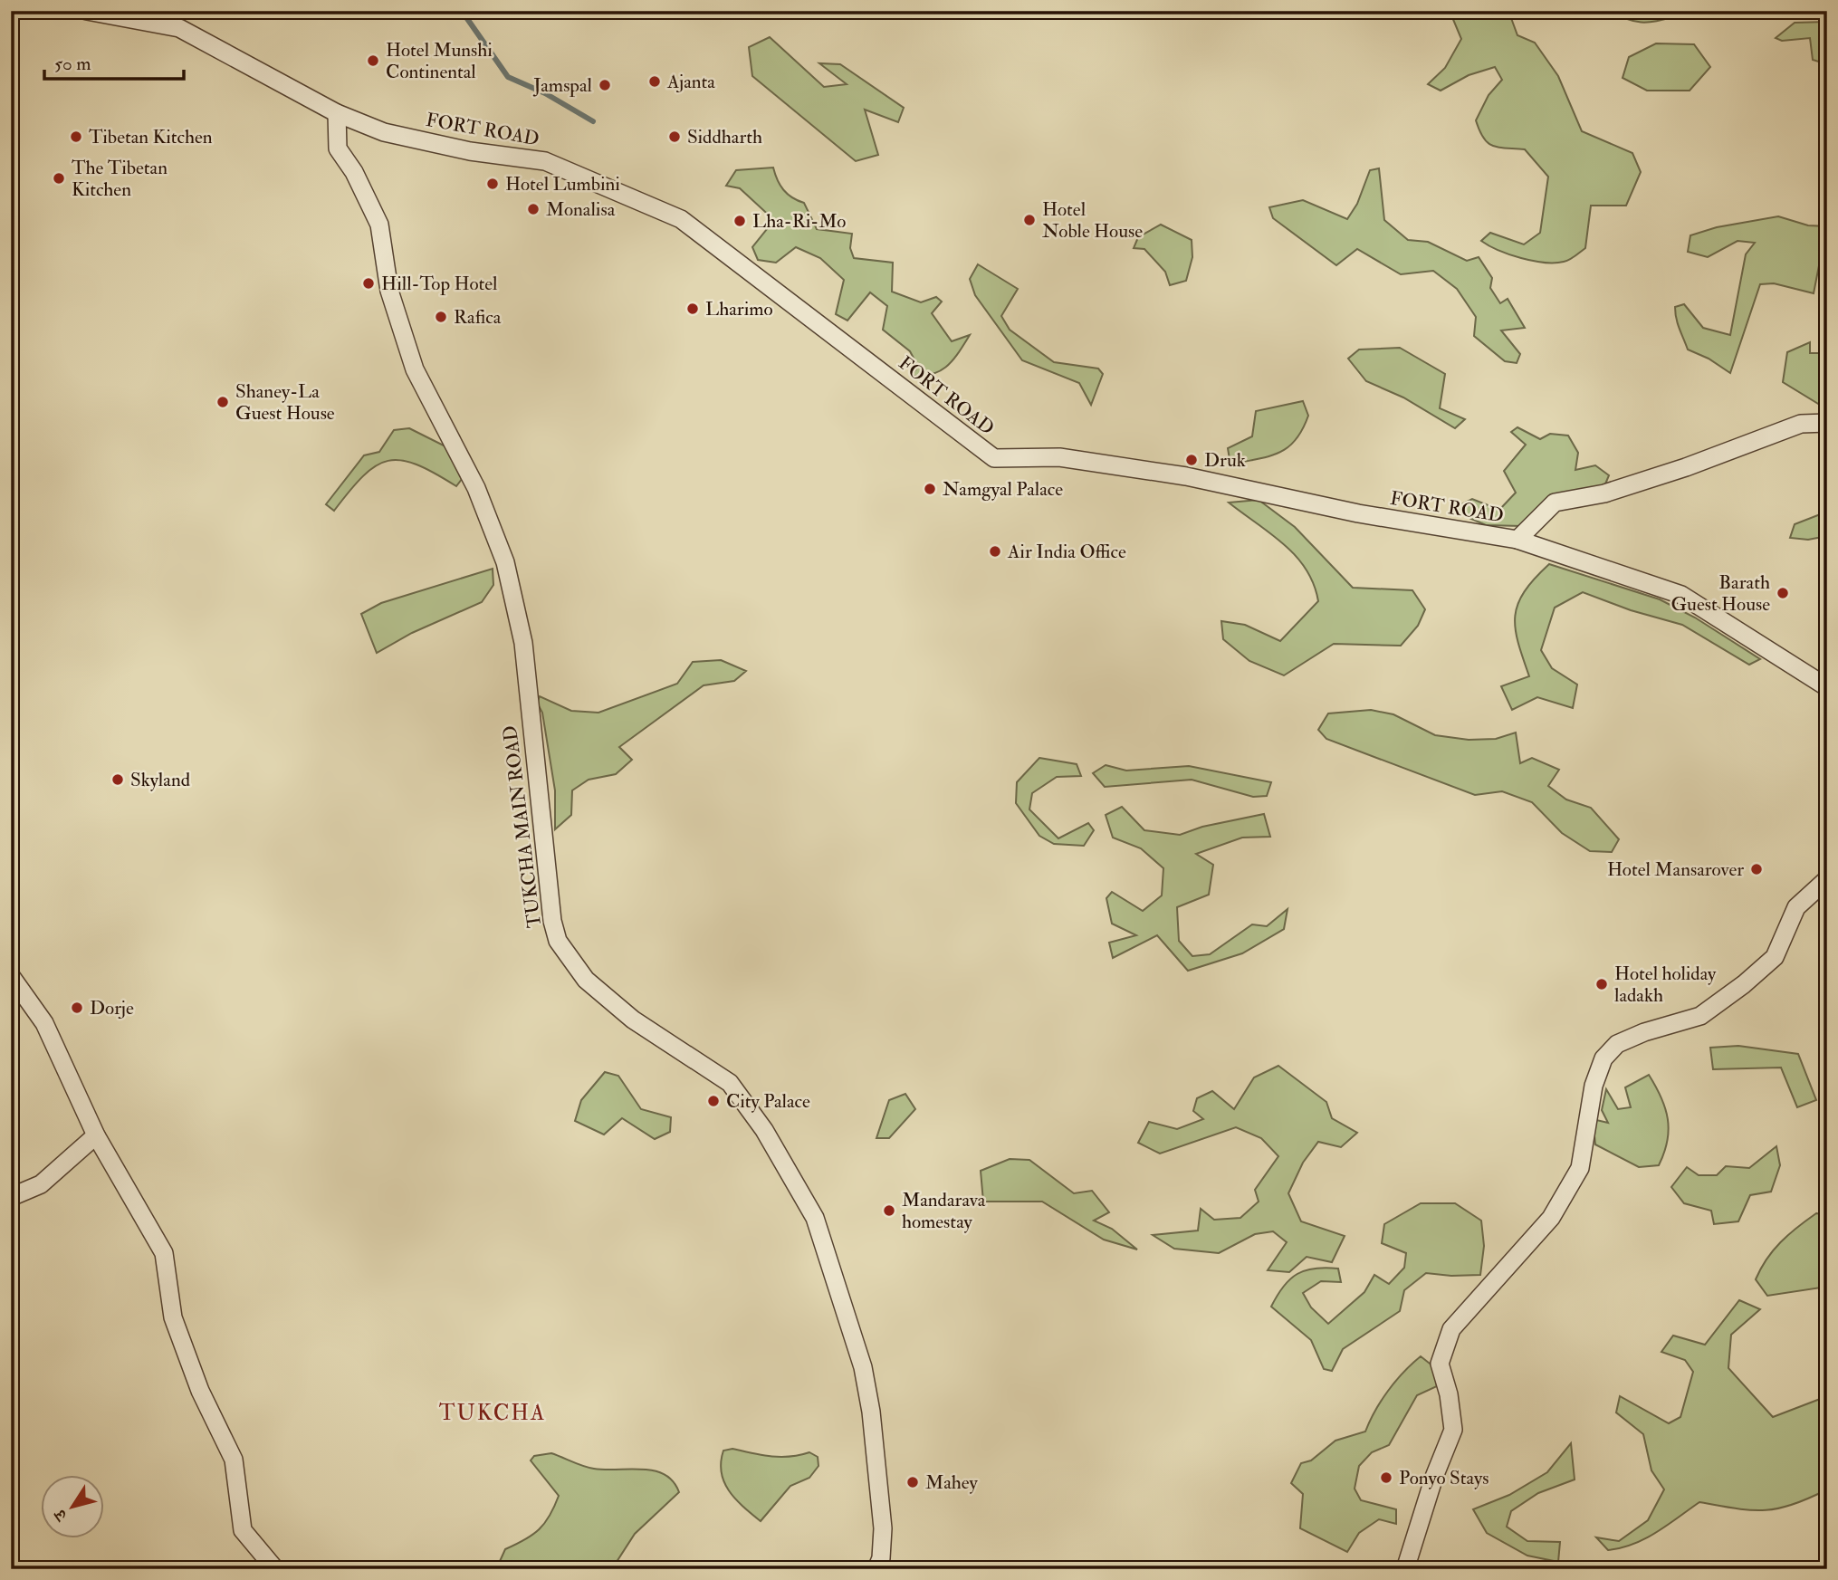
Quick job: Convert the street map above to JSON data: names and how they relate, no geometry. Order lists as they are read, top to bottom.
{
  "streets": {
    "street": ["FORT ROAD", "TUKCHA MAIN ROAD"]
  },
  "crossings": [
    ["FORT ROAD", "TUKCHA MAIN ROAD"]
  ],
  "districts": ["TUKCHA"],
  "places": [
    "Hotel Munshi Continental",
    "Ajanta",
    "Jamspal",
    "Tibetan Kitchen",
    "Siddharth",
    "The Tibetan Kitchen",
    "Hotel Lumbini",
    "Monalisa",
    "Hotel Noble House",
    "Lha-Ri-Mo",
    "Hill-Top Hotel",
    "Lharimo",
    "Rafica",
    "Shaney-La Guest House",
    "Druk",
    "Namgyal Palace",
    "Air India Office",
    "Barath Guest House",
    "Skyland",
    "Hotel Mansarover",
    "Hotel holiday ladakh",
    "Dorje",
    "City Palace",
    "Mandarava homestay",
    "Ponyo Stays",
    "Mahey"
  ],
  "scale_bar": "50 m",
  "north": "bottom left"
}
